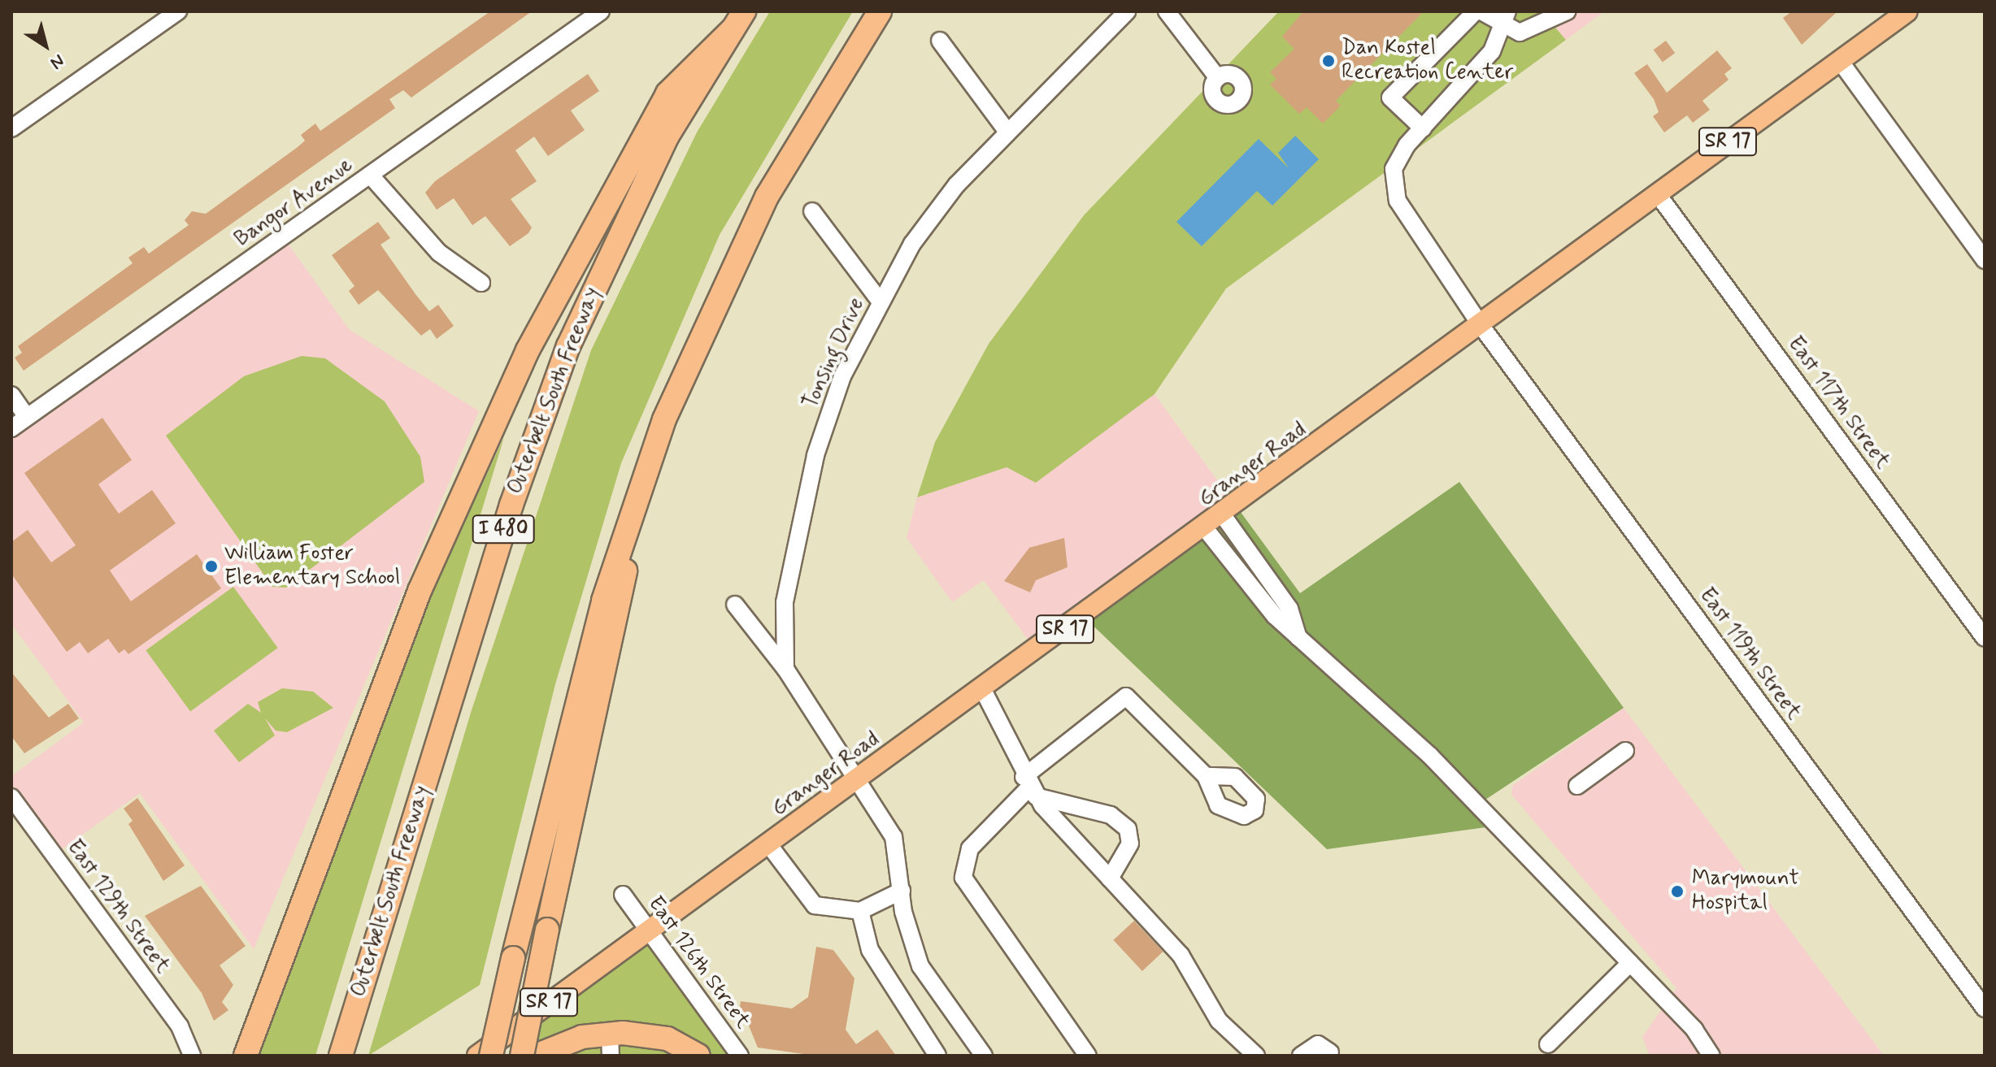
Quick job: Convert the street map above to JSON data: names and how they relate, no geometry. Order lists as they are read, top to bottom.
{
  "streets": {
    "highway": ["Outerbelt South Freeway", "I 480"],
    "main road": ["SR 17", "Granger Road"],
    "street": [
      "Bangor Avenue",
      "Tonsing Drive",
      "East 117th Street",
      "East 119th Street",
      "East 129th Street",
      "East 126th Street"
    ]
  },
  "crossings": [
    ["East 117th Street", "Granger Road"],
    ["Granger Road", "East 119th Street"],
    ["Granger Road", "East 126th Street"]
  ],
  "places": ["Dan Kostel Recreation Center", "William Foster Elementary School", "Marymount Hospital"],
  "north": "bottom right"
}
